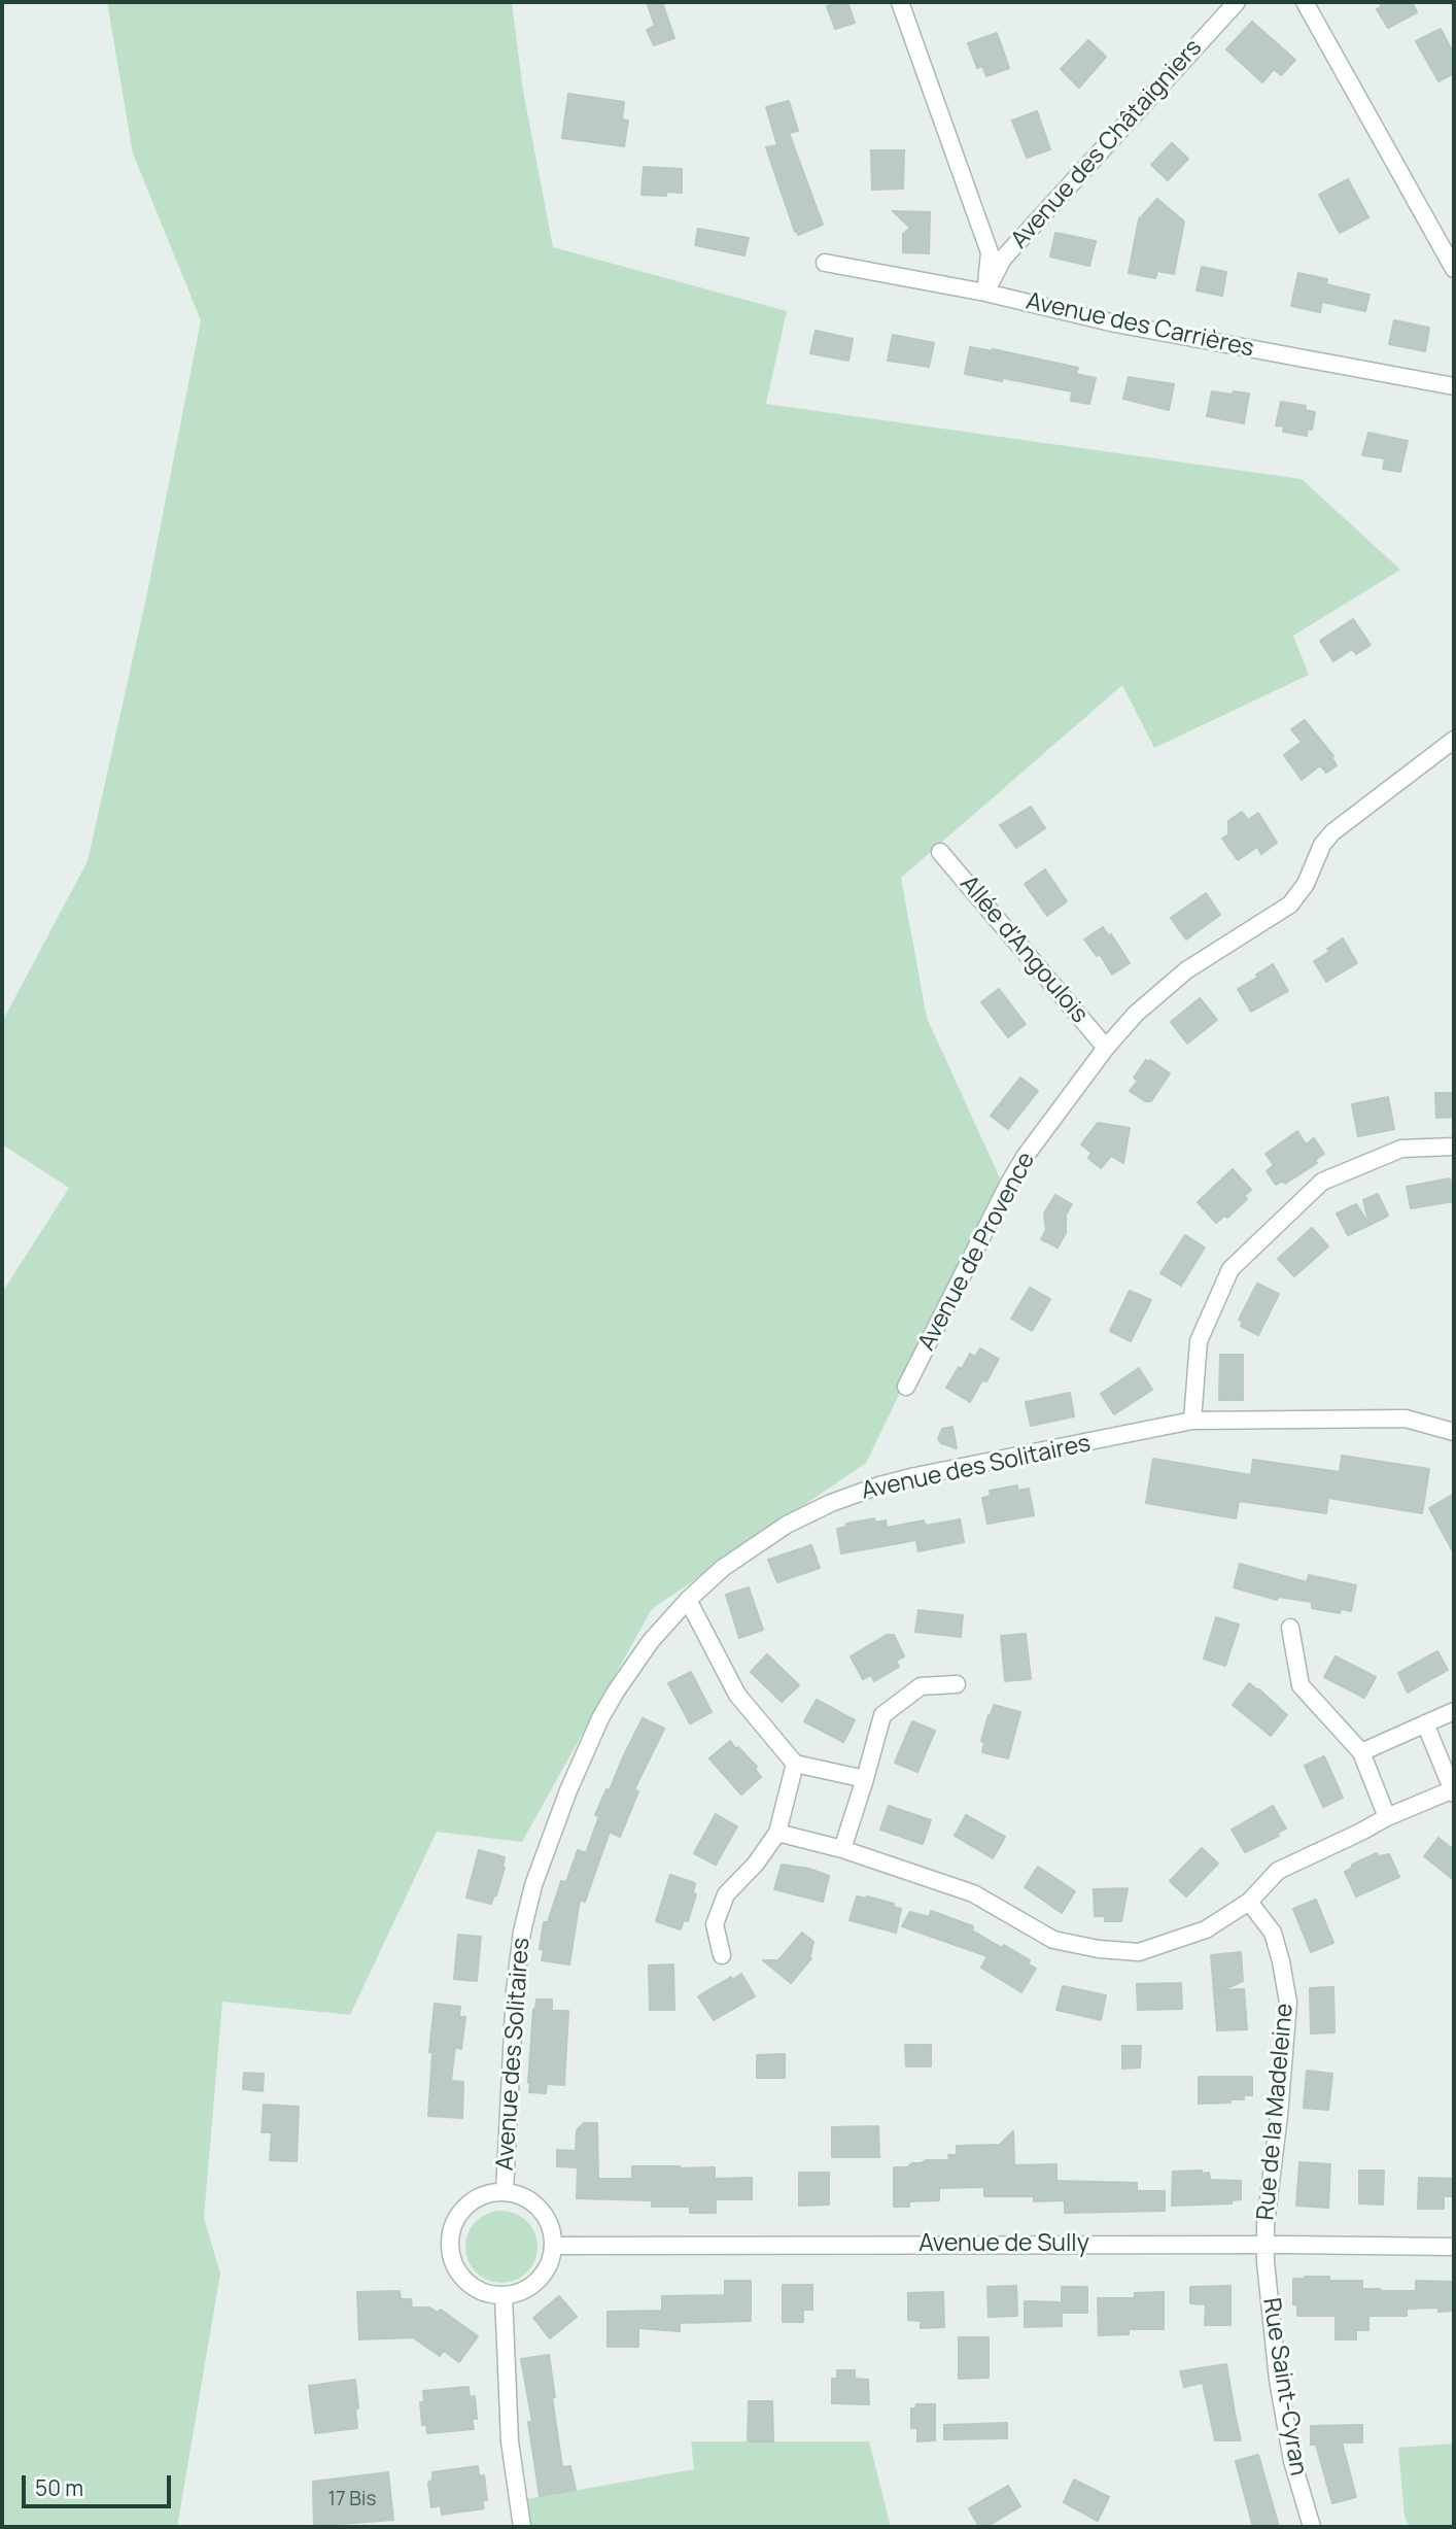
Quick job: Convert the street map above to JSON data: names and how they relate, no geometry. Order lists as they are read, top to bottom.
{
  "streets": {
    "street": [
      "Avenue des Châtaigniers",
      "Avenue des Carrières",
      "Allée d'Angoulois",
      "Avenue de Provence",
      "Avenue des Solitaires",
      "Rue de la Madeleine",
      "Avenue de Sully",
      "Rue Saint-Cyran"
    ]
  },
  "crossings": [
    ["Avenue des Châtaigniers", "Avenue des Carrières"],
    ["Allée d'Angoulois", "Avenue de Provence"],
    ["Avenue des Solitaires", "Avenue de Sully"],
    ["Rue de la Madeleine", "Avenue de Sully"],
    ["Rue de la Madeleine", "Rue Saint-Cyran"],
    ["Avenue de Sully", "Rue Saint-Cyran"]
  ],
  "house_numbers": ["17 Bis"],
  "scale_bar": "50 m"
}
